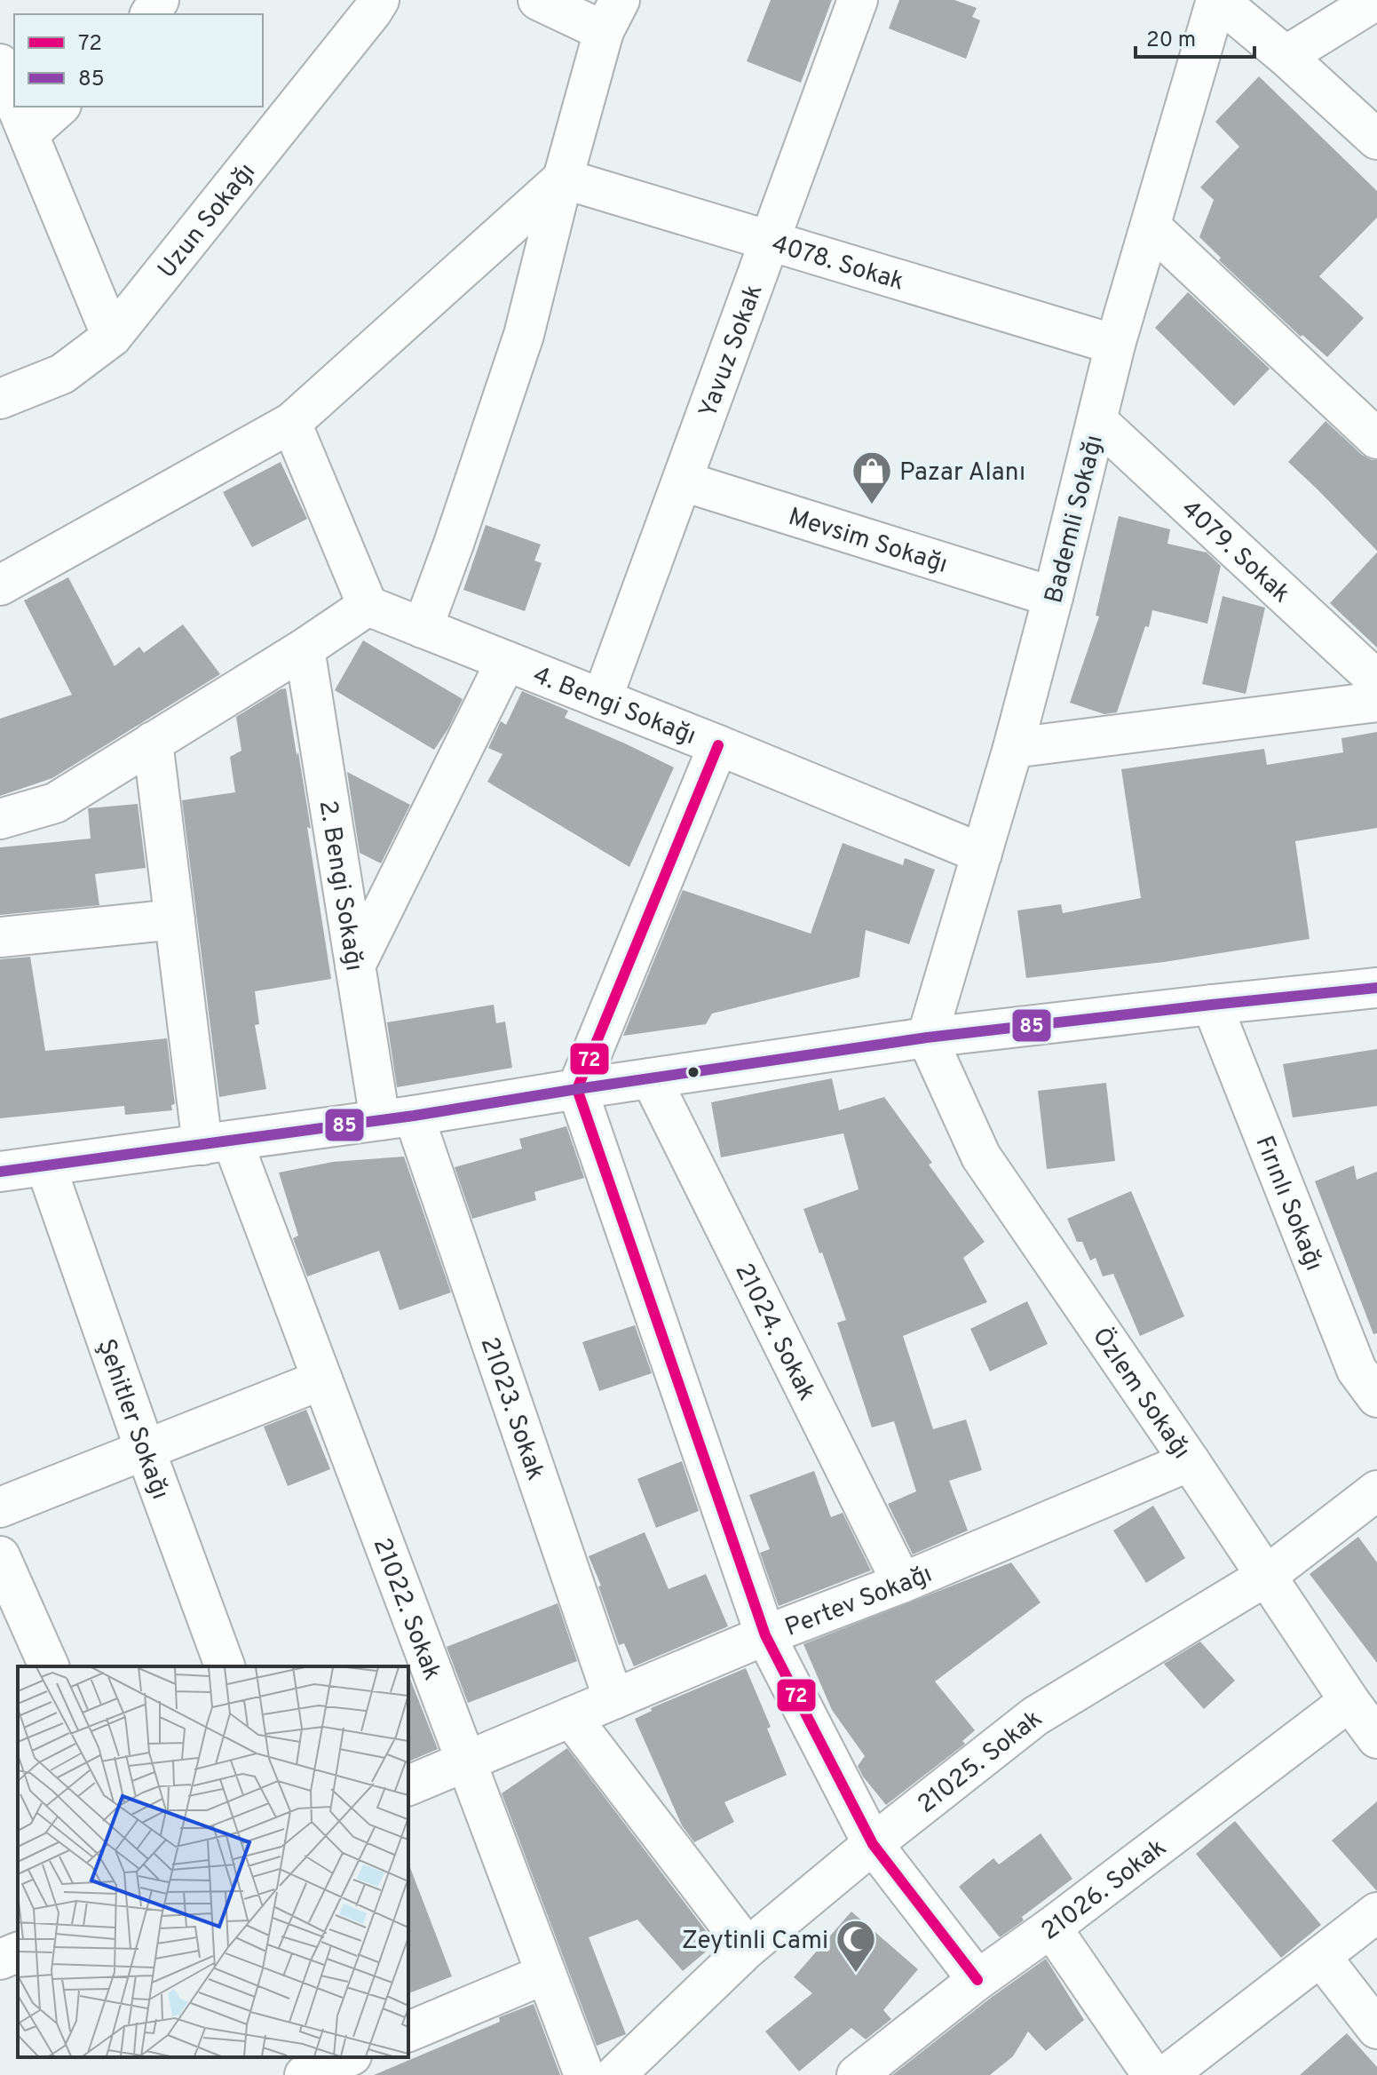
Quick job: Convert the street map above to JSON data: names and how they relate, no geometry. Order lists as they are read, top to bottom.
{
  "streets": {
    "street": [
      "Uzun Sokağı",
      "4078. Sokak",
      "Yavuz Sokak",
      "Bademli Sokağı",
      "Mevsim Sokağı",
      "4079. Sokak",
      "4. Bengi Sokağı",
      "2. Bengi Sokağı",
      "Fırınlı Sokağı",
      "21024. Sokak",
      "Özlem Sokağı",
      "21023. Sokak",
      "Şehitler Sokağı",
      "Pertev Sokağı",
      "21022. Sokak",
      "21025. Sokak",
      "21026. Sokak"
    ]
  },
  "crossings": [
    ["4078. Sokak", "Yavuz Sokak"],
    ["4078. Sokak", "Bademli Sokağı"],
    ["Yavuz Sokak", "Mevsim Sokağı"],
    ["Yavuz Sokak", "4. Bengi Sokağı"],
    ["Bademli Sokağı", "Mevsim Sokağı"],
    ["Bademli Sokağı", "4079. Sokak"],
    ["Bademli Sokağı", "4. Bengi Sokağı"],
    ["Bademli Sokağı", "Özlem Sokağı"],
    ["2. Bengi Sokağı", "21023. Sokak"],
    ["21024. Sokak", "Pertev Sokağı"],
    ["Özlem Sokağı", "Pertev Sokağı"],
    ["Özlem Sokağı", "21025. Sokak"],
    ["Özlem Sokağı", "21026. Sokak"],
    ["21023. Sokak", "Pertev Sokağı"],
    ["Pertev Sokağı", "21022. Sokak"]
  ],
  "places": {
    "shop": ["Pazar Alanı"],
    "mosque": ["Zeytinli Cami"]
  },
  "lines": ["transit line 72", "transit line 85"],
  "legend": ["72", "85"],
  "scale_bar": "20 m"
}
